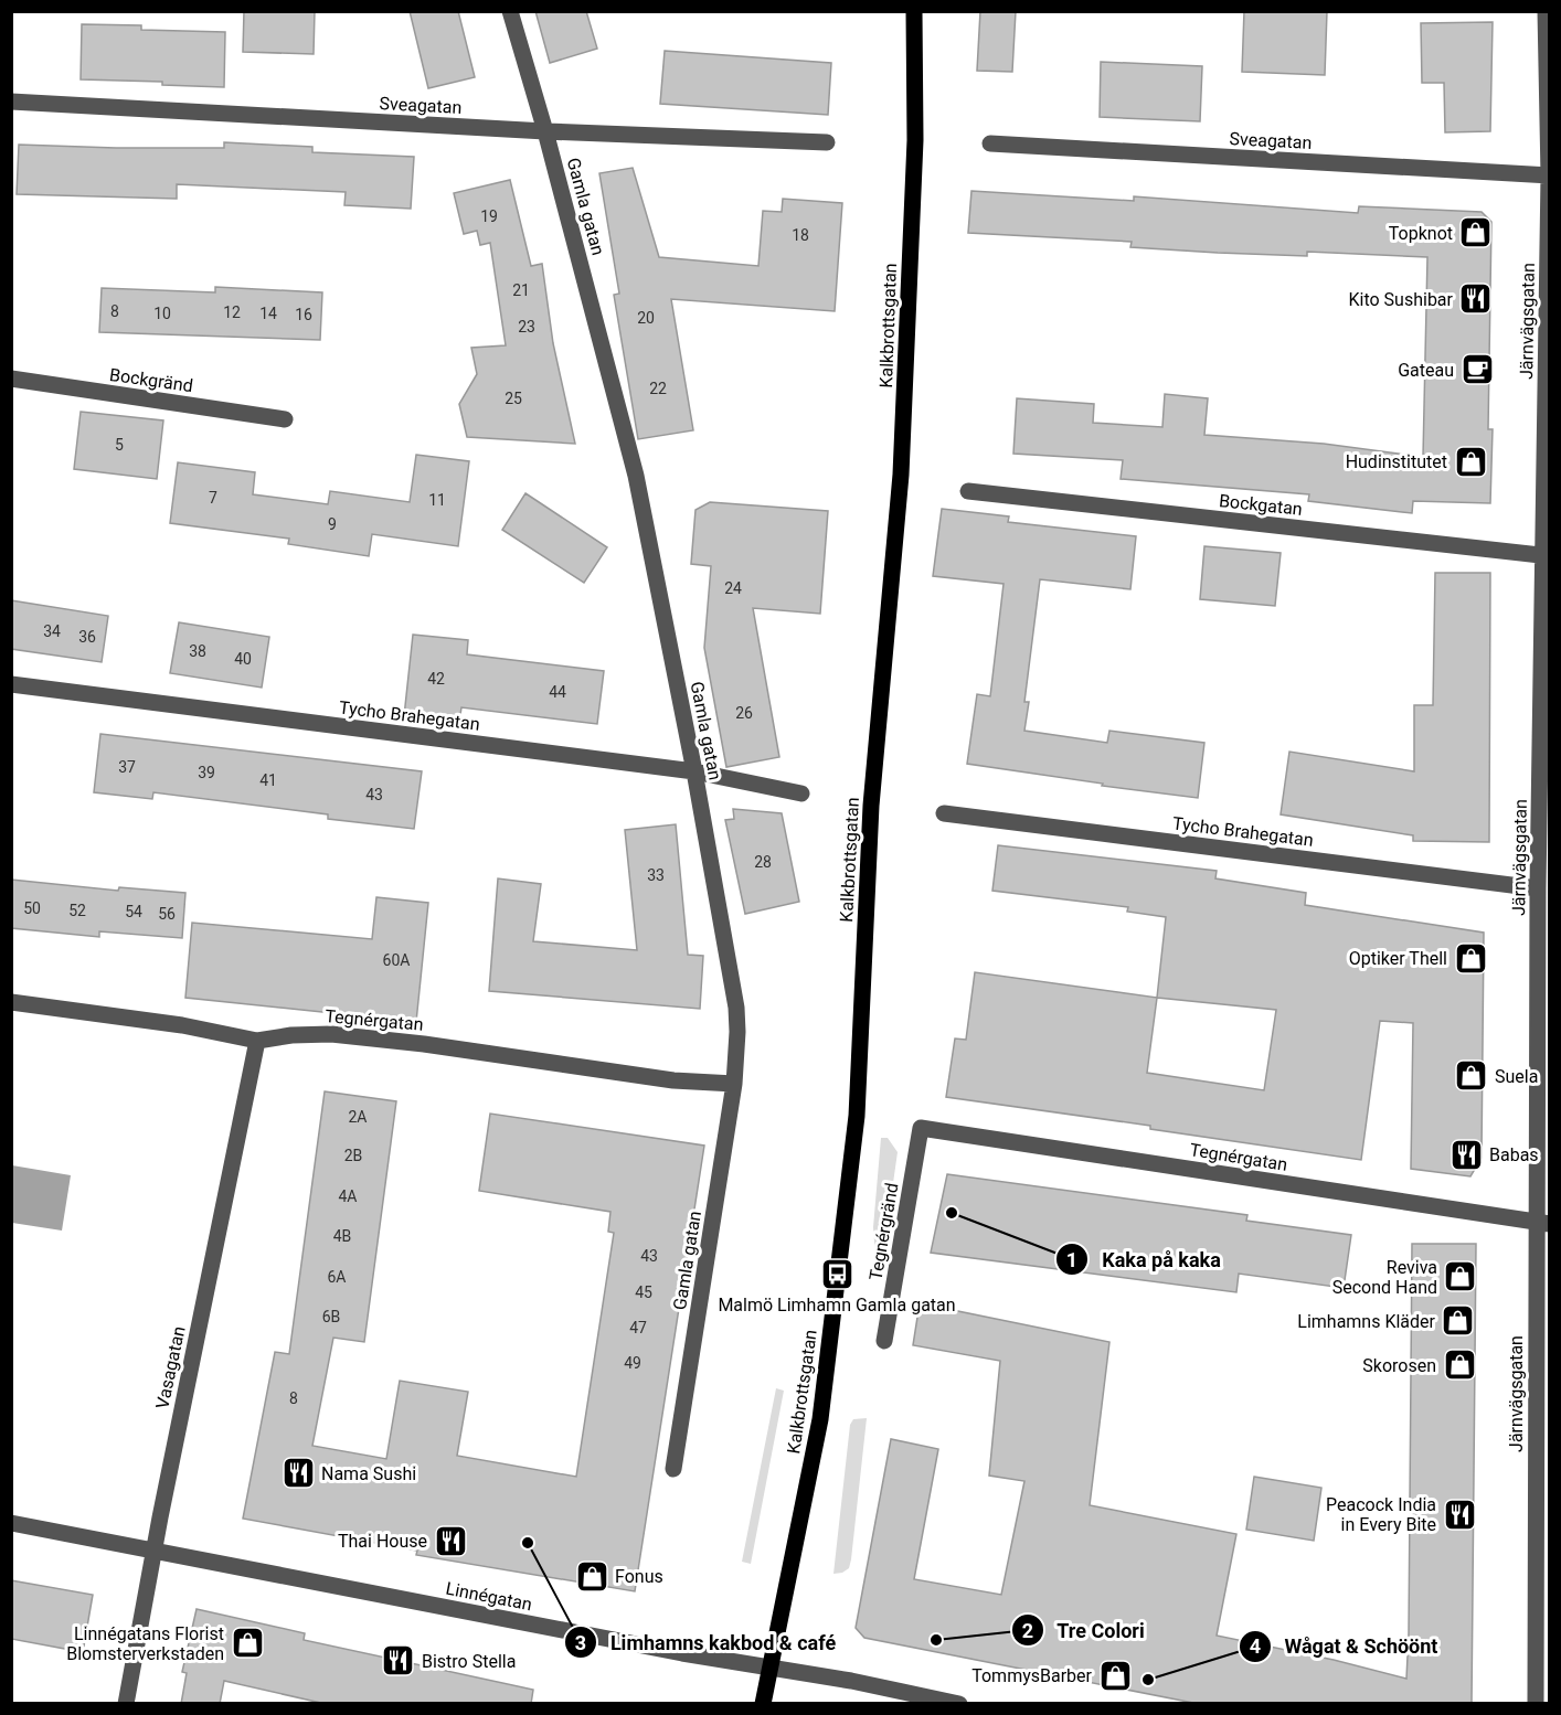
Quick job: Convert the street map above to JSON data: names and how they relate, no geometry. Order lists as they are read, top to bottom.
{
  "streets": {
    "main road": ["Kalkbrottsgatan"],
    "street": [
      "Sveagatan",
      "Gamla gatan",
      "Järnvägsgatan",
      "Bockgränd",
      "Bockgatan",
      "Tycho Brahegatan",
      "Tegnérgatan",
      "Tegnérgränd",
      "Vasagatan",
      "Linnégatan"
    ]
  },
  "crossings": [
    ["Sveagatan", "Gamla gatan"],
    ["Sveagatan", "Järnvägsgatan"],
    ["Gamla gatan", "Tycho Brahegatan"],
    ["Gamla gatan", "Tegnérgatan"],
    ["Järnvägsgatan", "Bockgatan"],
    ["Järnvägsgatan", "Tycho Brahegatan"],
    ["Järnvägsgatan", "Tegnérgatan"],
    ["Kalkbrottsgatan", "Linnégatan"],
    ["Tegnérgatan", "Tegnérgränd"],
    ["Tegnérgatan", "Vasagatan"],
    ["Vasagatan", "Linnégatan"]
  ],
  "places": {
    "shop": [
      "Topknot",
      "Hudinstitutet",
      "Optiker Thell",
      "Suela",
      "Reviva Second Hand",
      "Limhamns Kläder",
      "Skorosen",
      "Fonus",
      "Linnégatans Florist Blomsterverkstaden",
      "TommysBarber"
    ],
    "restaurant": [
      "Kito Sushibar",
      "Babas",
      "Nama Sushi",
      "Peacock India in Every Bite",
      "Thai House",
      "Bistro Stella"
    ],
    "cafe": ["Gateau"],
    "other": [
      "Kaka på kaka",
      "Limhamns kakbod & café",
      "Tre Colori",
      "Wågat & Schöönt"
    ],
    "bus stop": ["Malmö Limhamn Gamla gatan"]
  },
  "house_numbers": [
    "19",
    "18",
    "21",
    "8",
    "12",
    "10",
    "14",
    "16",
    "20",
    "23",
    "22",
    "25",
    "5",
    "7",
    "11",
    "9",
    "24",
    "34",
    "36",
    "38",
    "40",
    "42",
    "44",
    "26",
    "37",
    "39",
    "41",
    "43",
    "28",
    "33",
    "50",
    "52",
    "54",
    "56",
    "60A",
    "2A",
    "2B",
    "4A",
    "4B",
    "43",
    "6A",
    "45",
    "6B",
    "47",
    "49",
    "8"
  ]
}
